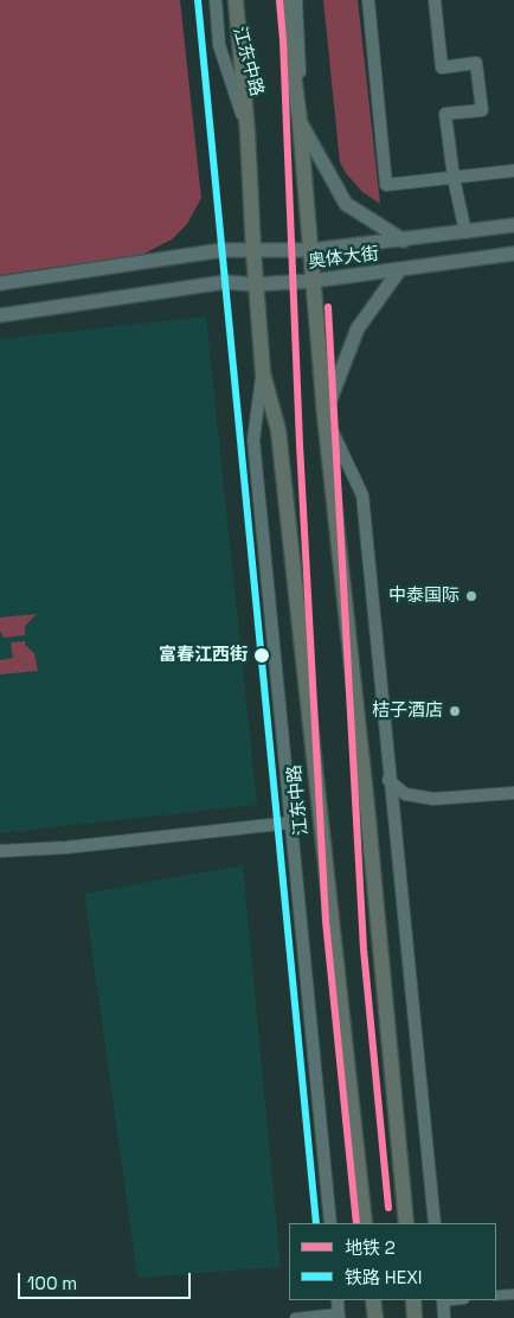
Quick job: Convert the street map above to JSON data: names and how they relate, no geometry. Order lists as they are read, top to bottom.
{
  "streets": {
    "main road": ["江东中路", "奥体大街"]
  },
  "crossings": [
    ["江东中路", "奥体大街"]
  ],
  "places": ["中泰国际", "富春江西街", "桔子酒店"],
  "lines": ["metro line 2", "rail line HEXI"],
  "legend": ["地铁 2", "铁路 HEXI"],
  "scale_bar": "100 m"
}
